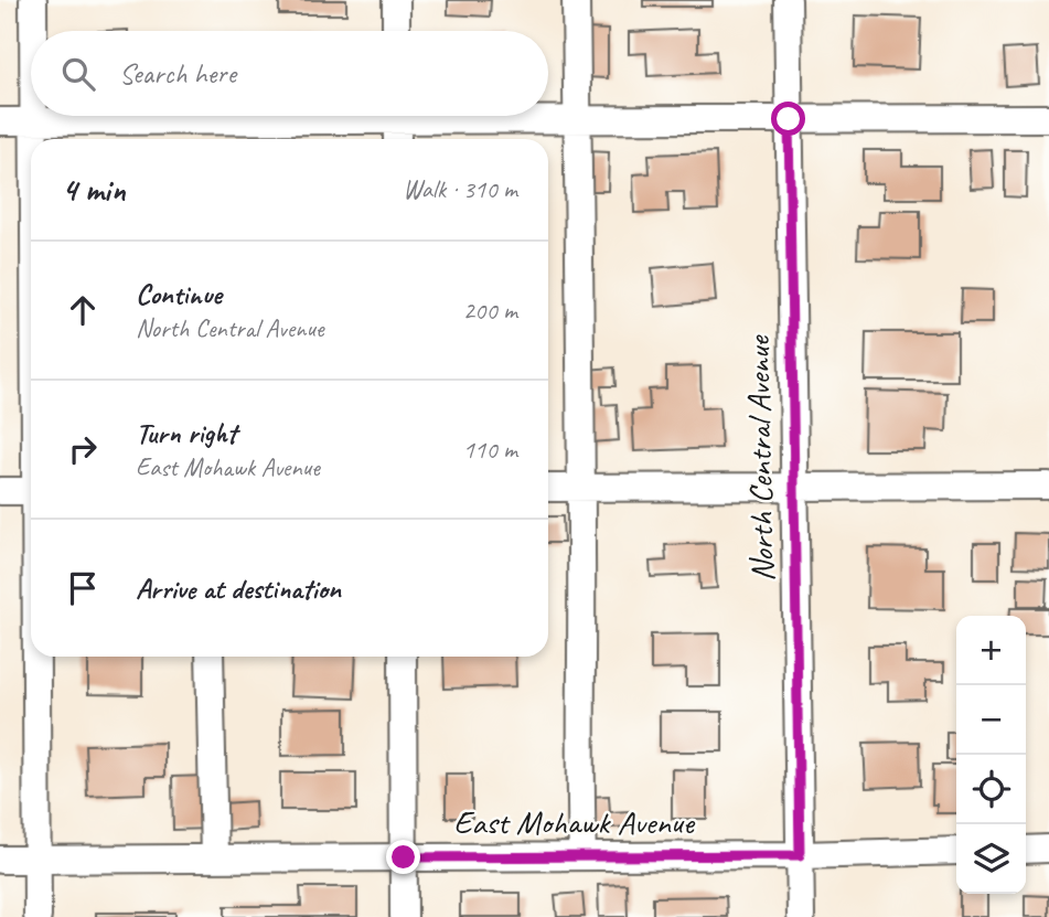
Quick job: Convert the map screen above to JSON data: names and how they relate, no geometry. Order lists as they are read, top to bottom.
{
  "streets": {
    "street": ["North Central Avenue", "East Mohawk Avenue"]
  },
  "crossings": [
    ["North Central Avenue", "East Mohawk Avenue"]
  ],
  "page": {
    "search": "Search here",
    "heading": ["4 min", "Walk · 310 m"],
    "list": [
      ["Continue", "North Central Avenue", "200 m"],
      ["Turn right", "East Mohawk Avenue", "110 m"],
      "Arrive at destination"
    ],
    "map_buttons": ["+", "−"]
  }
}
